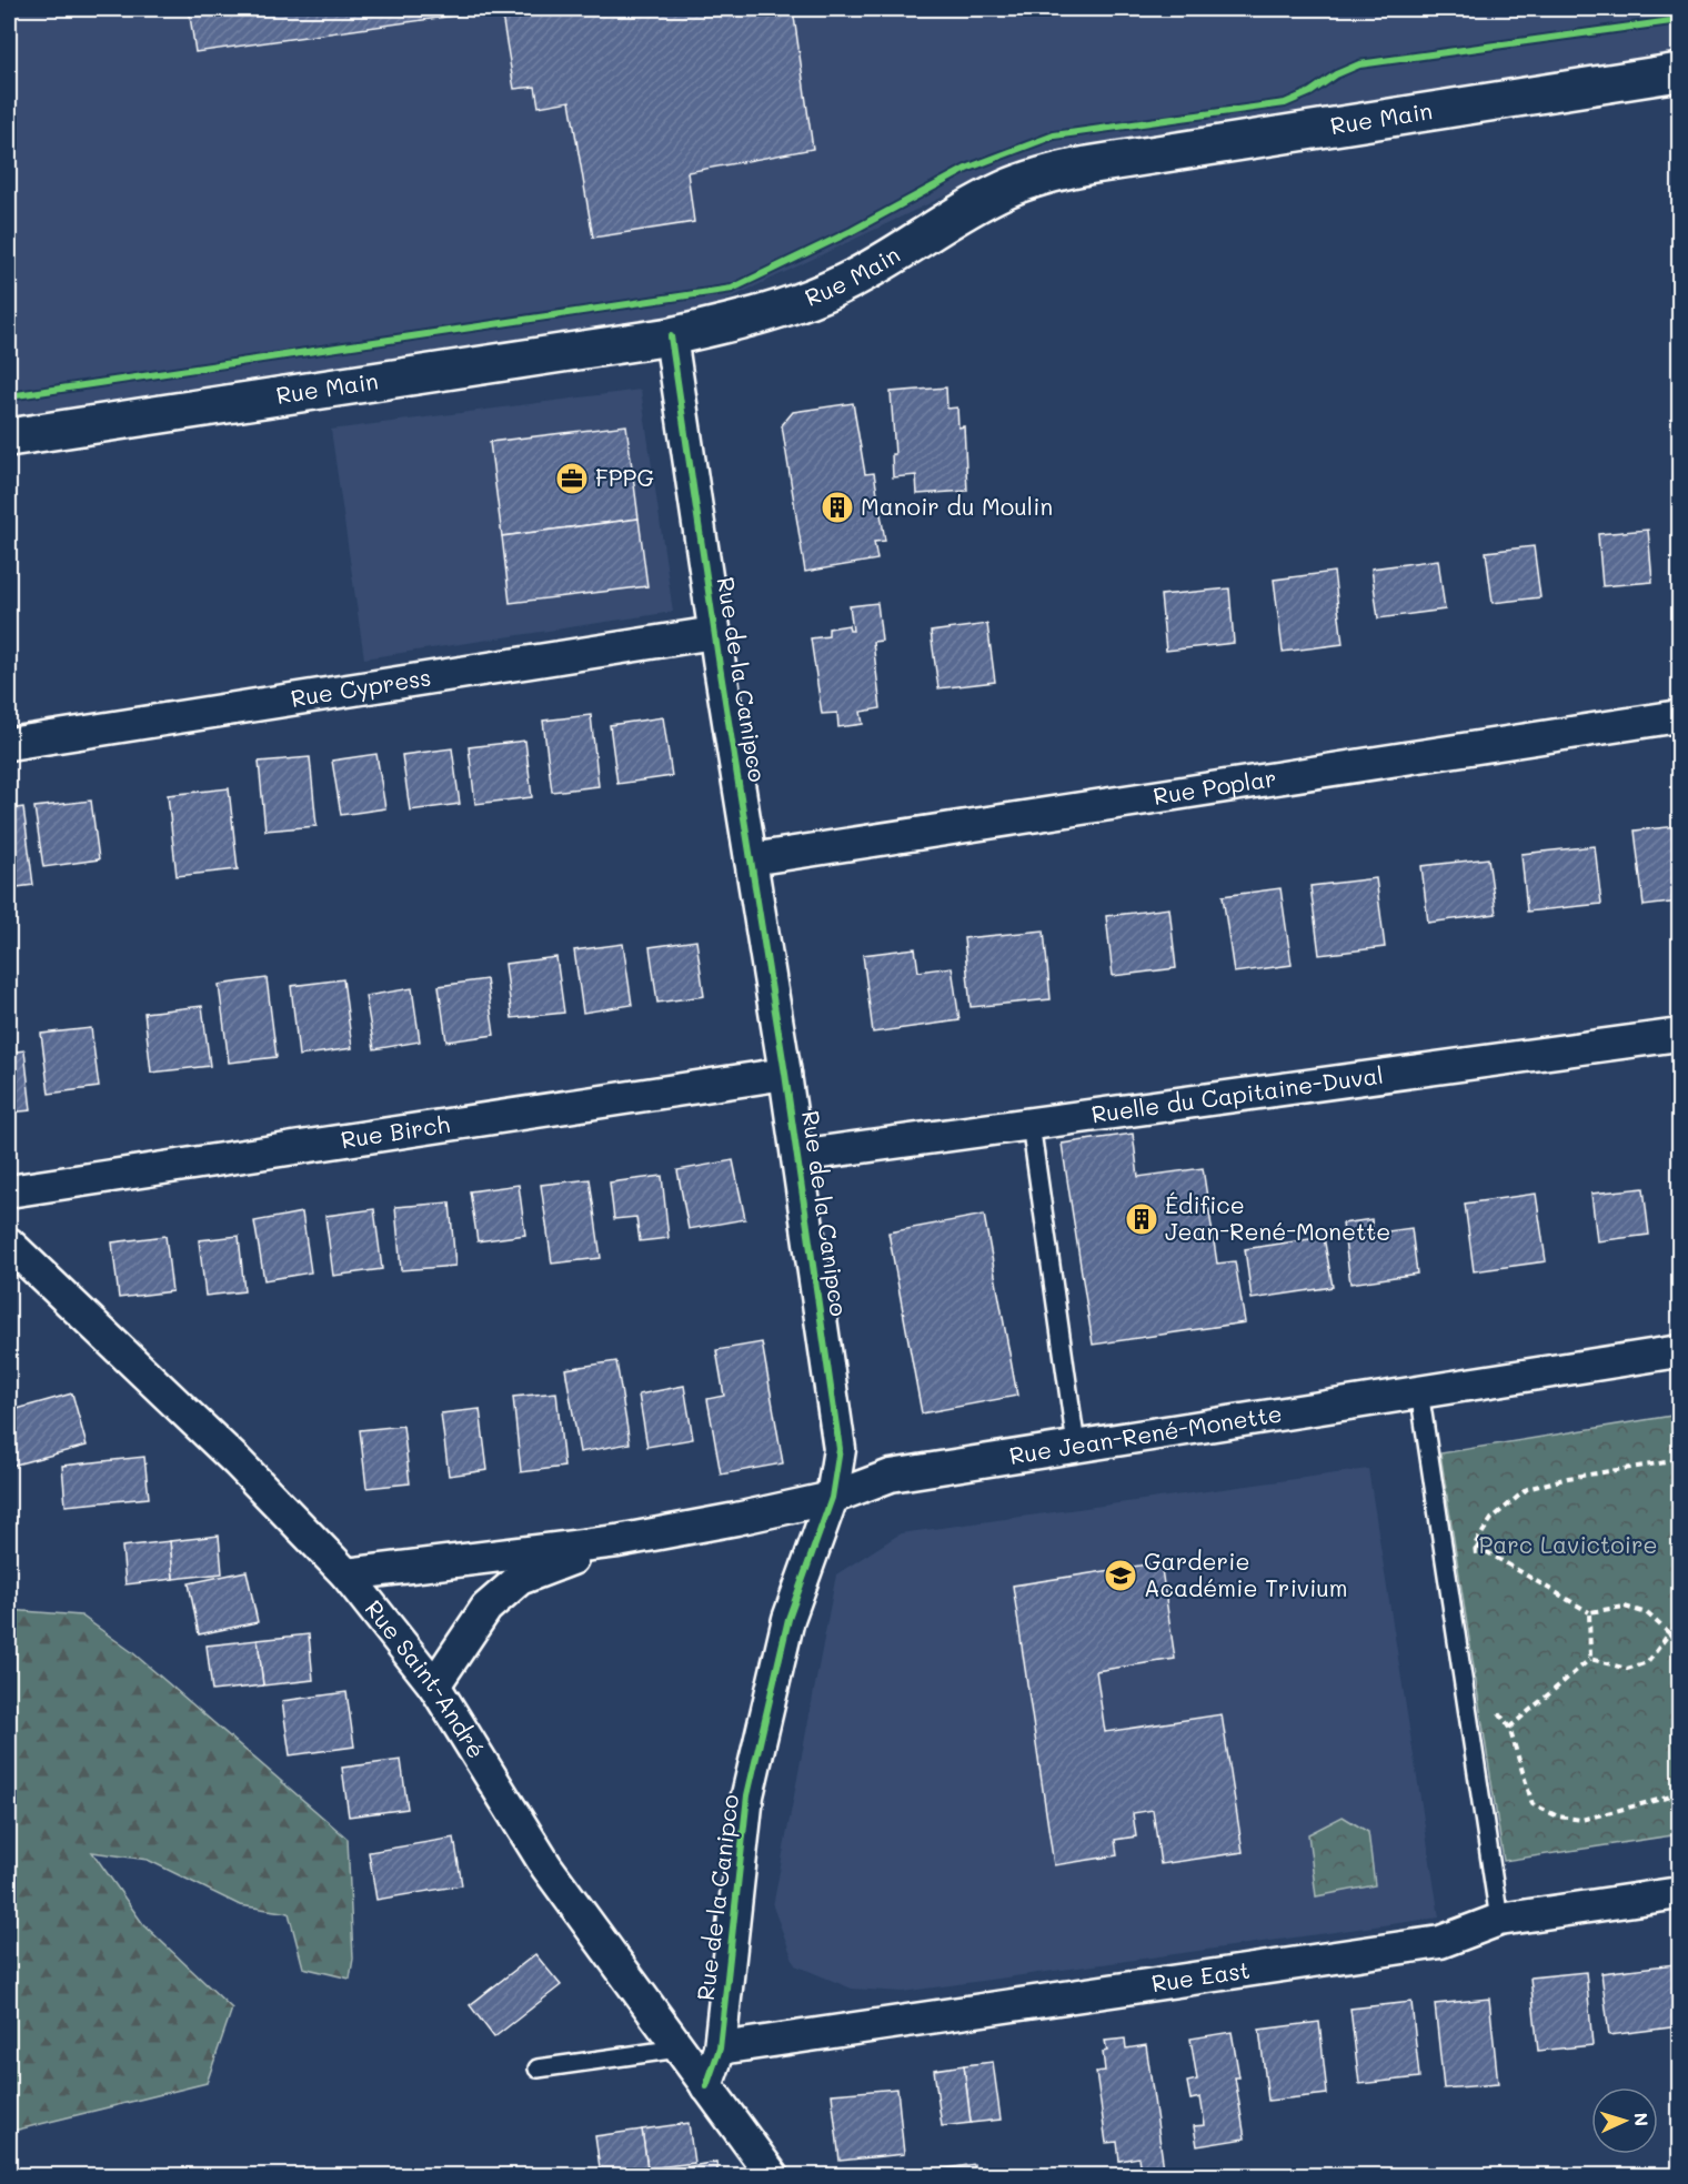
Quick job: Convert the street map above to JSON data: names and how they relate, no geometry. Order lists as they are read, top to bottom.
{
  "streets": {
    "street": [
      "Rue Main",
      "Rue de la Canipco",
      "Rue Cypress",
      "Rue Poplar",
      "Ruelle du Capitaine-Duval",
      "Rue Birch",
      "Rue Jean-René-Monette",
      "Rue Saint-André",
      "Rue East"
    ]
  },
  "crossings": [
    ["Rue Main", "Rue de la Canipco"],
    ["Rue de la Canipco", "Rue Cypress"],
    ["Rue de la Canipco", "Rue Poplar"],
    ["Rue de la Canipco", "Ruelle du Capitaine-Duval"],
    ["Rue de la Canipco", "Rue Birch"],
    ["Rue de la Canipco", "Rue Jean-René-Monette"],
    ["Rue de la Canipco", "Rue Saint-André"],
    ["Rue de la Canipco", "Rue East"],
    ["Rue Jean-René-Monette", "Rue Saint-André"]
  ],
  "parks": ["Parc Lavictoire"],
  "places": {
    "office": ["FPPG"],
    "building": ["Manoir du Moulin", "Édifice Jean-René-Monette"],
    "school or university": ["Garderie Académie Trivium"]
  },
  "north": "right"
}
